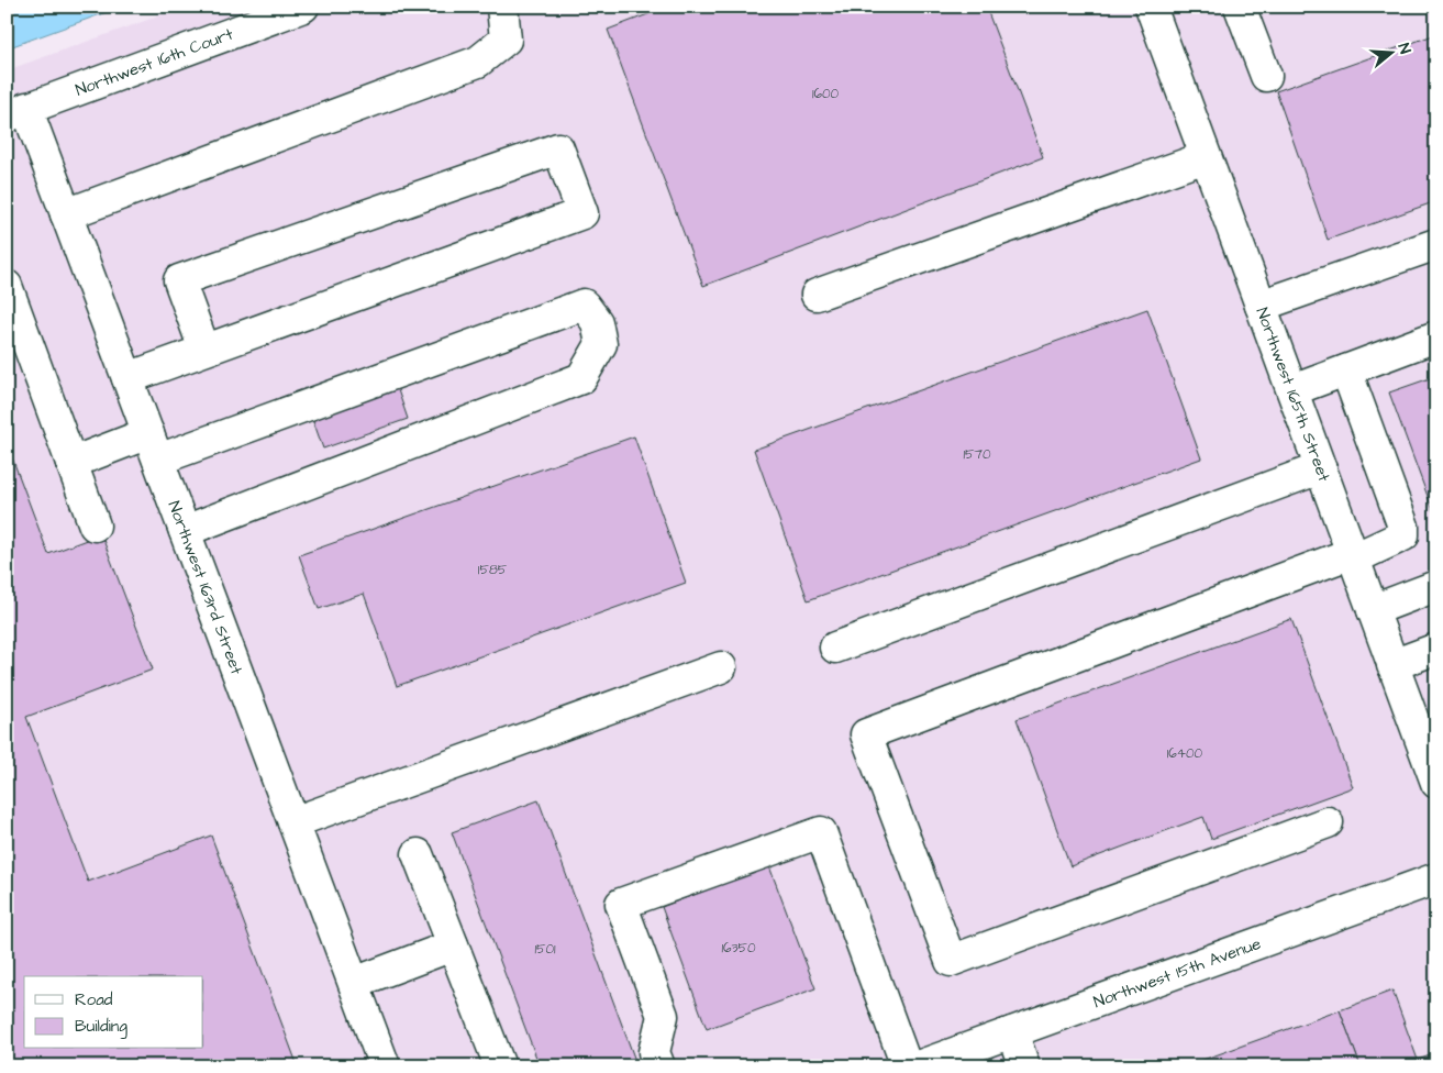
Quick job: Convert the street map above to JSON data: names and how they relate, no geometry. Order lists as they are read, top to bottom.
{
  "streets": {
    "street": [
      "Northwest 16th Court",
      "Northwest 165th Street",
      "Northwest 163rd Street",
      "Northwest 15th Avenue"
    ]
  },
  "crossings": [
    ["Northwest 16th Court", "Northwest 163rd Street"]
  ],
  "house_numbers": [
    "1600",
    "1570",
    "1585",
    "16400",
    "16350",
    "1501"
  ],
  "legend": ["Road", "Building"],
  "north": "right"
}
